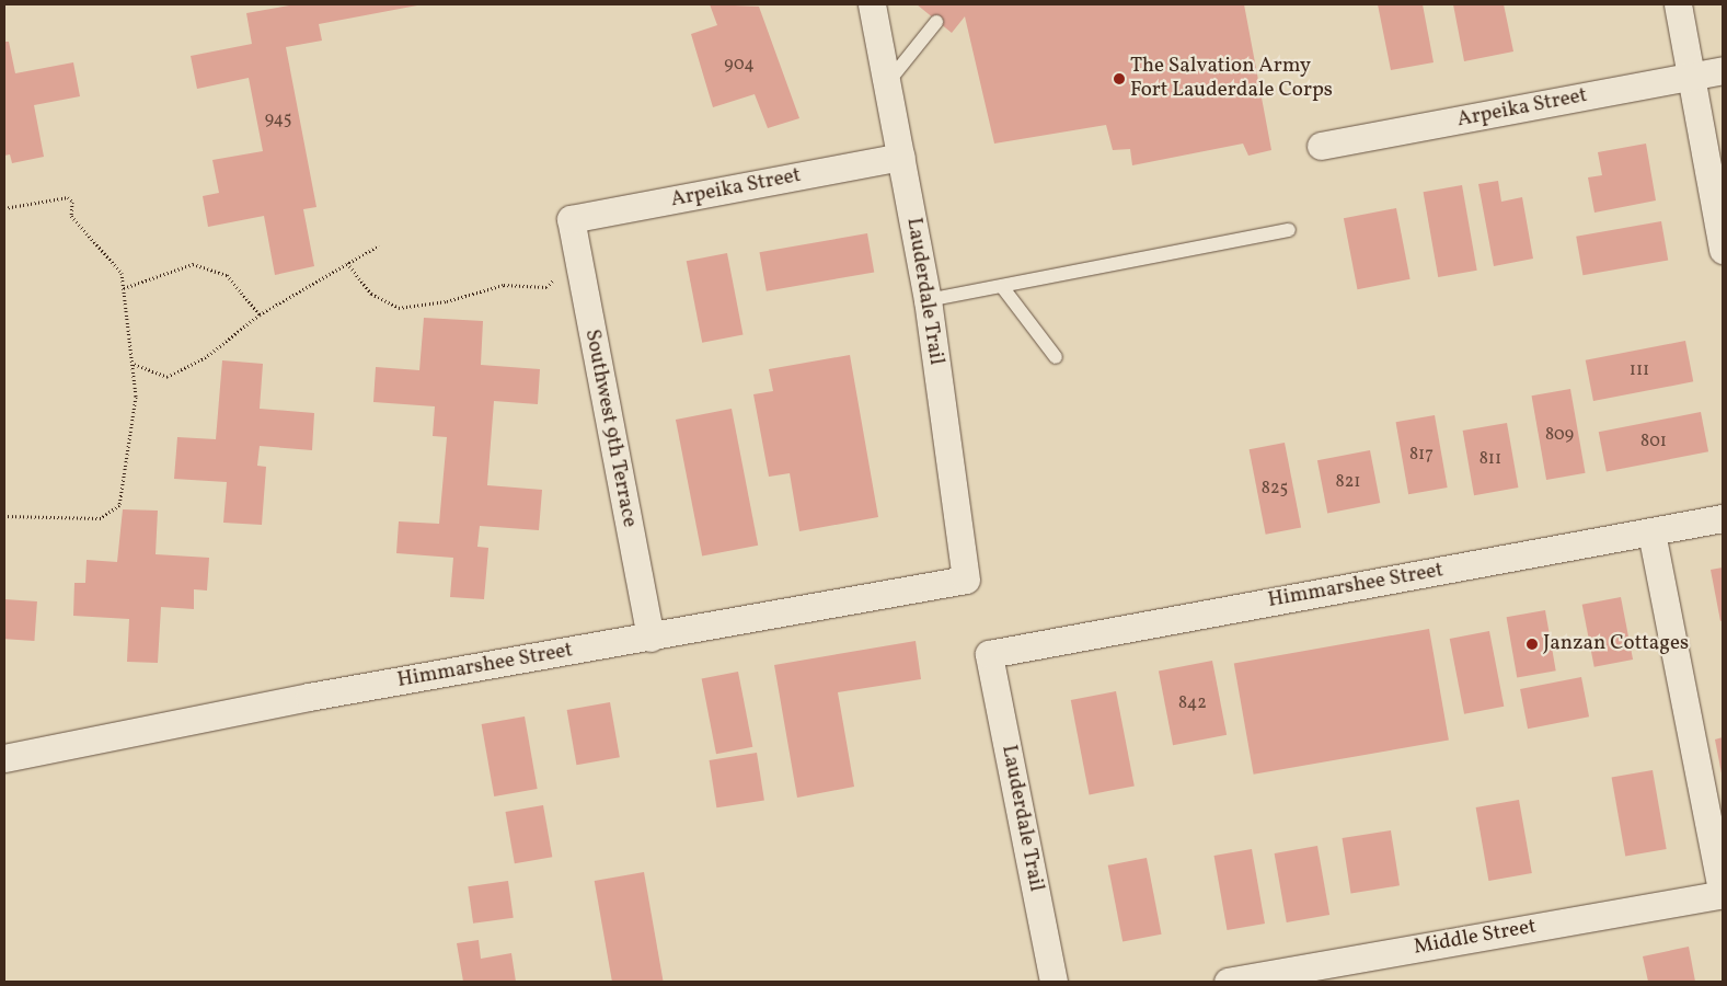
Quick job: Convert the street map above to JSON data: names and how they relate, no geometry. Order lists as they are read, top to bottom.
{
  "streets": {
    "street": [
      "Arpeika Street",
      "Lauderdale Trail",
      "Southwest 9th Terrace",
      "Himmarshee Street",
      "Middle Street"
    ]
  },
  "crossings": [
    ["Arpeika Street", "Lauderdale Trail"],
    ["Arpeika Street", "Southwest 9th Terrace"],
    ["Lauderdale Trail", "Himmarshee Street"],
    ["Southwest 9th Terrace", "Himmarshee Street"]
  ],
  "places": ["The Salvation Army Fort Lauderdale Corps", "Janzan Cottages"],
  "house_numbers": [
    "904",
    "945",
    "111",
    "809",
    "801",
    "817",
    "811",
    "821",
    "825",
    "842"
  ]
}
